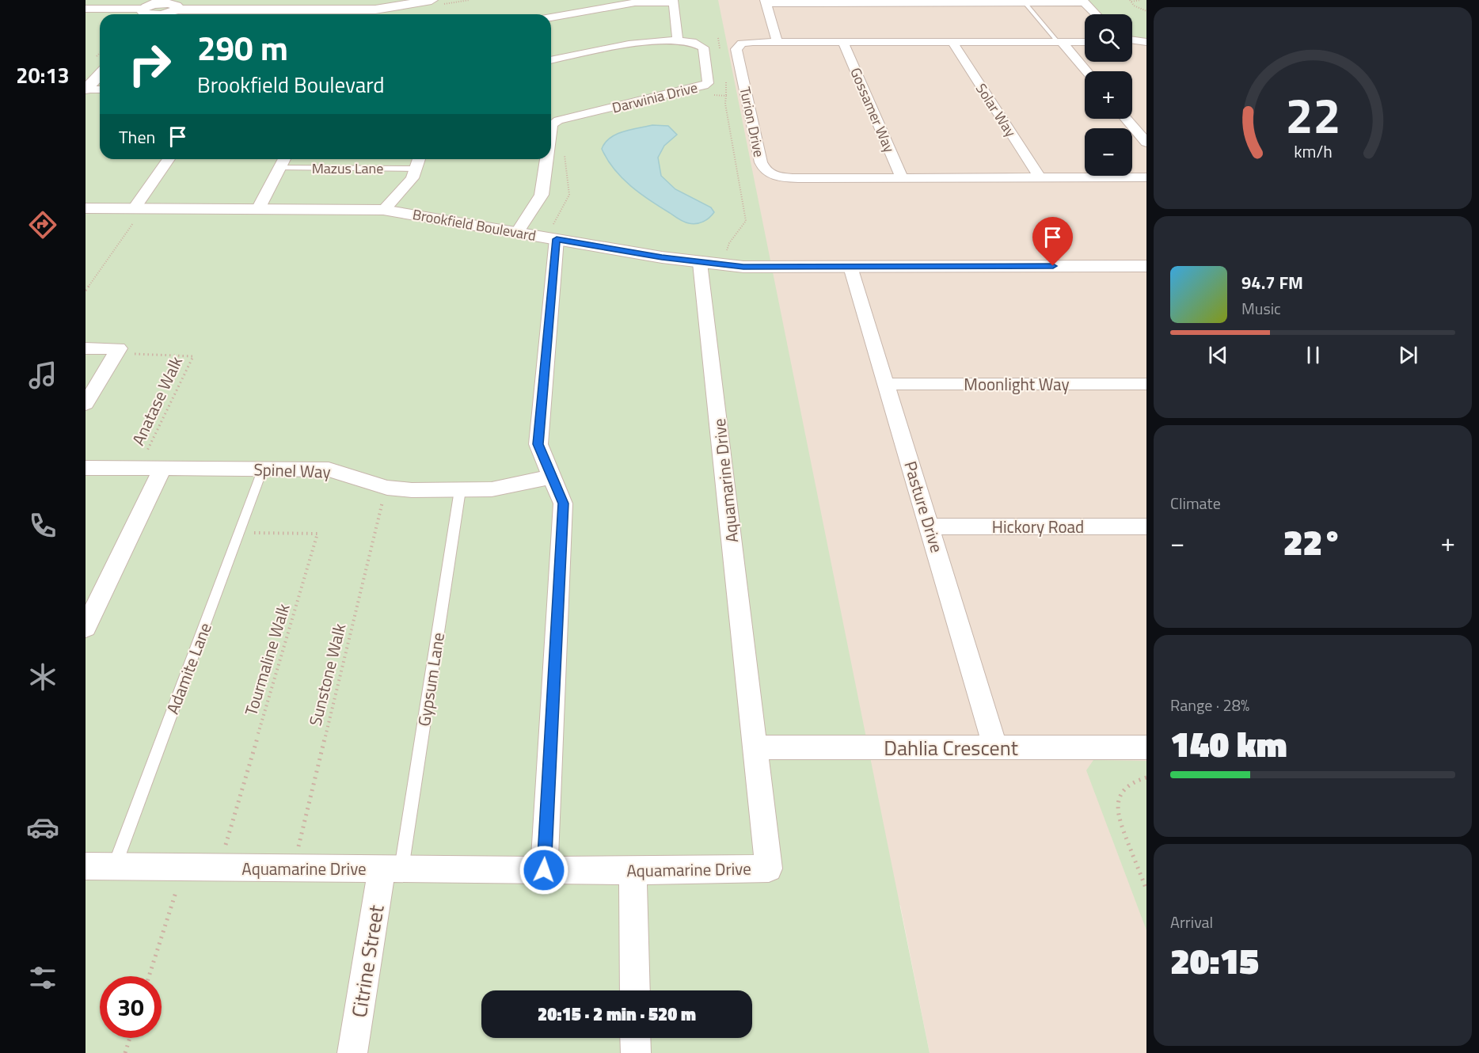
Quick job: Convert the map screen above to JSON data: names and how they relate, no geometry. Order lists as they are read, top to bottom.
{
  "streets": {
    "street": [
      "Darwinia Drive",
      "Gossamer Way",
      "Solar Way",
      "Turion Drive",
      "Brookfield Boulevard",
      "Moonlight Way",
      "Spinel Way",
      "Aquamarine Drive",
      "Pasture Drive",
      "Hickory Road",
      "Dahlia Crescent",
      "Citrine Street"
    ],
    "lane": ["Mazus Lane", "Adamite Lane", "Gypsum Lane"],
    "path": ["Anatase Walk", "Tourmaline Walk", "Sunstone Walk"]
  },
  "crossings": [
    ["Darwinia Drive", "Brookfield Boulevard"],
    ["Gossamer Way", "Turion Drive"],
    ["Solar Way", "Turion Drive"],
    ["Brookfield Boulevard", "Aquamarine Drive"],
    ["Brookfield Boulevard", "Pasture Drive"],
    ["Moonlight Way", "Pasture Drive"],
    ["Anatase Walk", "Spinel Way"],
    ["Spinel Way", "Adamite Lane"],
    ["Spinel Way", "Sunstone Walk"],
    ["Spinel Way", "Gypsum Lane"],
    ["Aquamarine Drive", "Tourmaline Walk"],
    ["Aquamarine Drive", "Adamite Lane"],
    ["Aquamarine Drive", "Sunstone Walk"],
    ["Aquamarine Drive", "Gypsum Lane"],
    ["Aquamarine Drive", "Dahlia Crescent"],
    ["Aquamarine Drive", "Citrine Street"],
    ["Pasture Drive", "Hickory Road"],
    ["Pasture Drive", "Dahlia Crescent"],
    ["Tourmaline Walk", "Adamite Lane"],
    ["Gypsum Lane", "Citrine Street"]
  ],
  "page": {
    "tabs": "20:13",
    "map_buttons": ["+", "−"],
    "turn": ["290 m", "Brookfield Boulevard"],
    "then": "Then",
    "song": ["94.7 FM", "Music"],
    "tile": [
      "Climate",
      ["Range · 28%", "140 km"],
      ["Arrival", "20:15"]
    ],
    "heat": ["−", "22°", "+"],
    "limit": "30",
    "trip": "20:15 · 2 min · 520 m",
    "gauge": ["22", "km/h"]
  }
}
